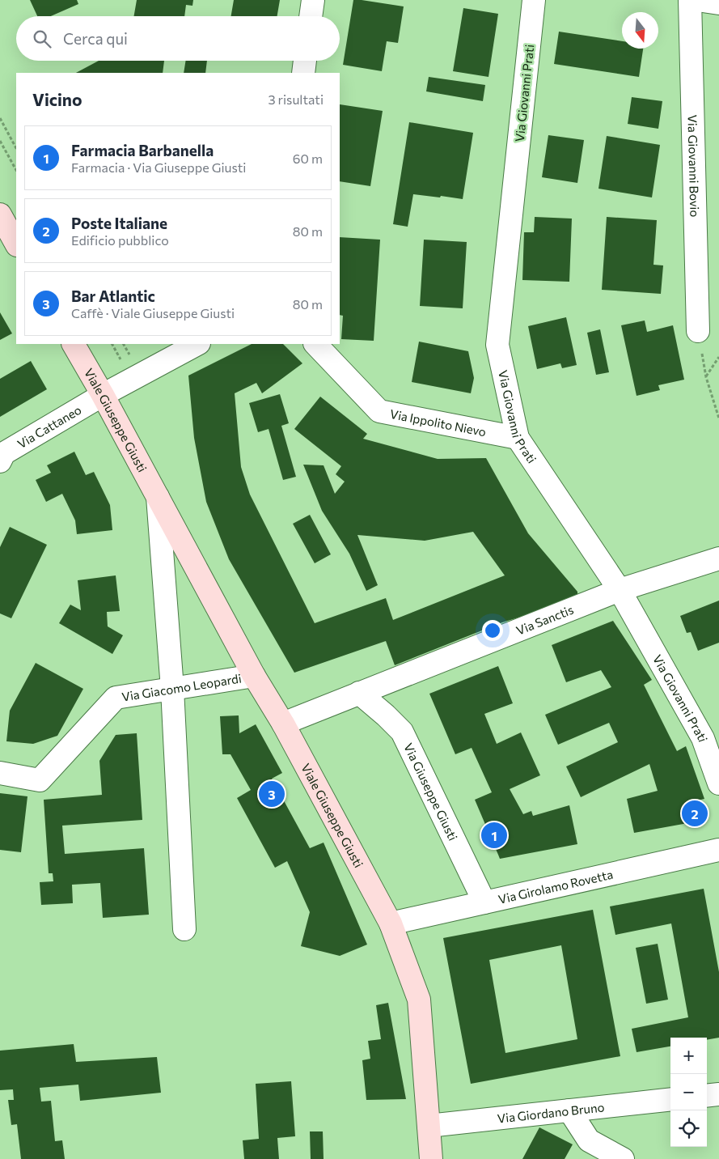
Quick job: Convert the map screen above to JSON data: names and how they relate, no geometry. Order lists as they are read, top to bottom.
{
  "streets": {
    "street": [
      "Via Giovanni Prati",
      "Via Giovanni Bovio",
      "Viale Giuseppe Giusti",
      "Via Ippolito Nievo",
      "Via Cattaneo",
      "Via Sanctis",
      "Via Giacomo Leopardi",
      "Via Giuseppe Giusti",
      "Via Girolamo Rovetta",
      "Via Giordano Bruno"
    ]
  },
  "crossings": [
    ["Via Giovanni Prati", "Via Ippolito Nievo"],
    ["Via Giovanni Prati", "Via Sanctis"],
    ["Viale Giuseppe Giusti", "Via Cattaneo"],
    ["Viale Giuseppe Giusti", "Via Sanctis"],
    ["Viale Giuseppe Giusti", "Via Giacomo Leopardi"],
    ["Viale Giuseppe Giusti", "Via Girolamo Rovetta"],
    ["Viale Giuseppe Giusti", "Via Giordano Bruno"],
    ["Via Sanctis", "Via Giuseppe Giusti"],
    ["Via Giuseppe Giusti", "Via Girolamo Rovetta"]
  ],
  "north": "bottom",
  "page": {
    "search": "Cerca qui",
    "heading": ["Vicino", "3 risultati"],
    "list": [
      {
        "mark": "1",
        "name": "Farmacia Barbanella",
        "note": "Farmacia · Via Giuseppe Giusti",
        "value": "60 m"
      },
      {
        "mark": "2",
        "name": "Poste Italiane",
        "note": "Edificio pubblico",
        "value": "80 m"
      },
      {
        "mark": "3",
        "name": "Bar Atlantic",
        "note": "Caffè · Viale Giuseppe Giusti",
        "value": "80 m"
      }
    ],
    "pins": ["3", "2", "1"],
    "map_buttons": ["+", "−"]
  }
}
